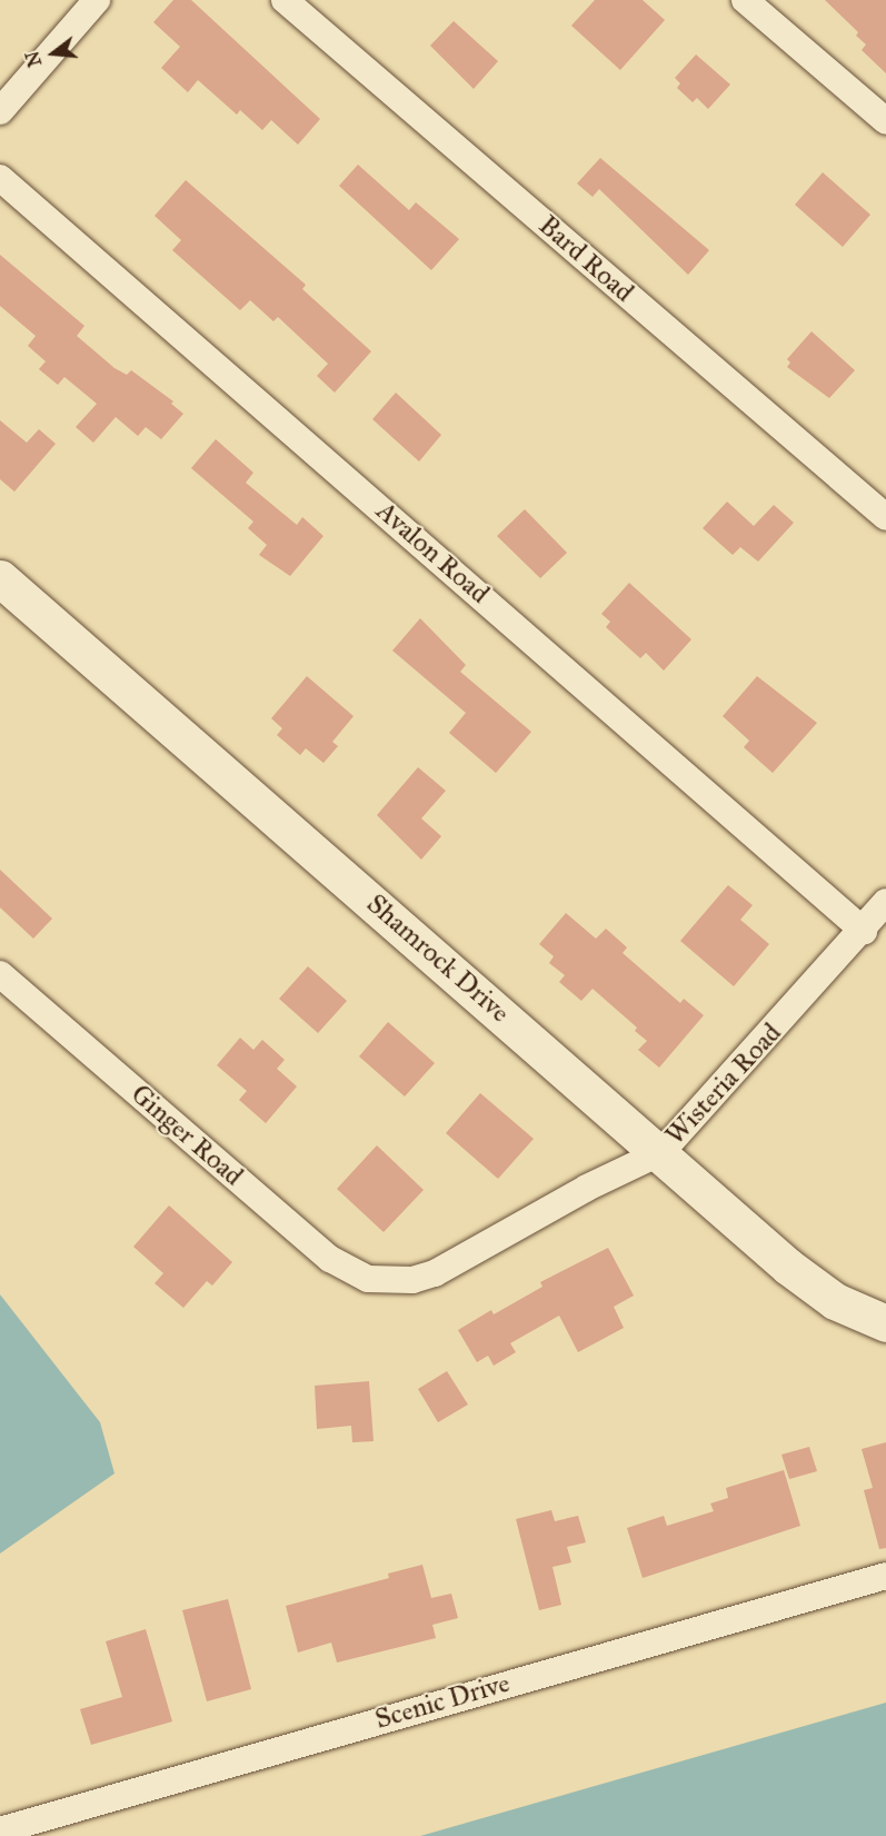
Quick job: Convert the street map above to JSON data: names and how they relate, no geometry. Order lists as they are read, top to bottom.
{
  "streets": {
    "street": [
      "Bard Road",
      "Avalon Road",
      "Shamrock Drive",
      "Wisteria Road",
      "Ginger Road",
      "Scenic Drive"
    ]
  },
  "crossings": [
    ["Avalon Road", "Wisteria Road"],
    ["Shamrock Drive", "Wisteria Road"],
    ["Wisteria Road", "Ginger Road"]
  ],
  "north": "left"
}
